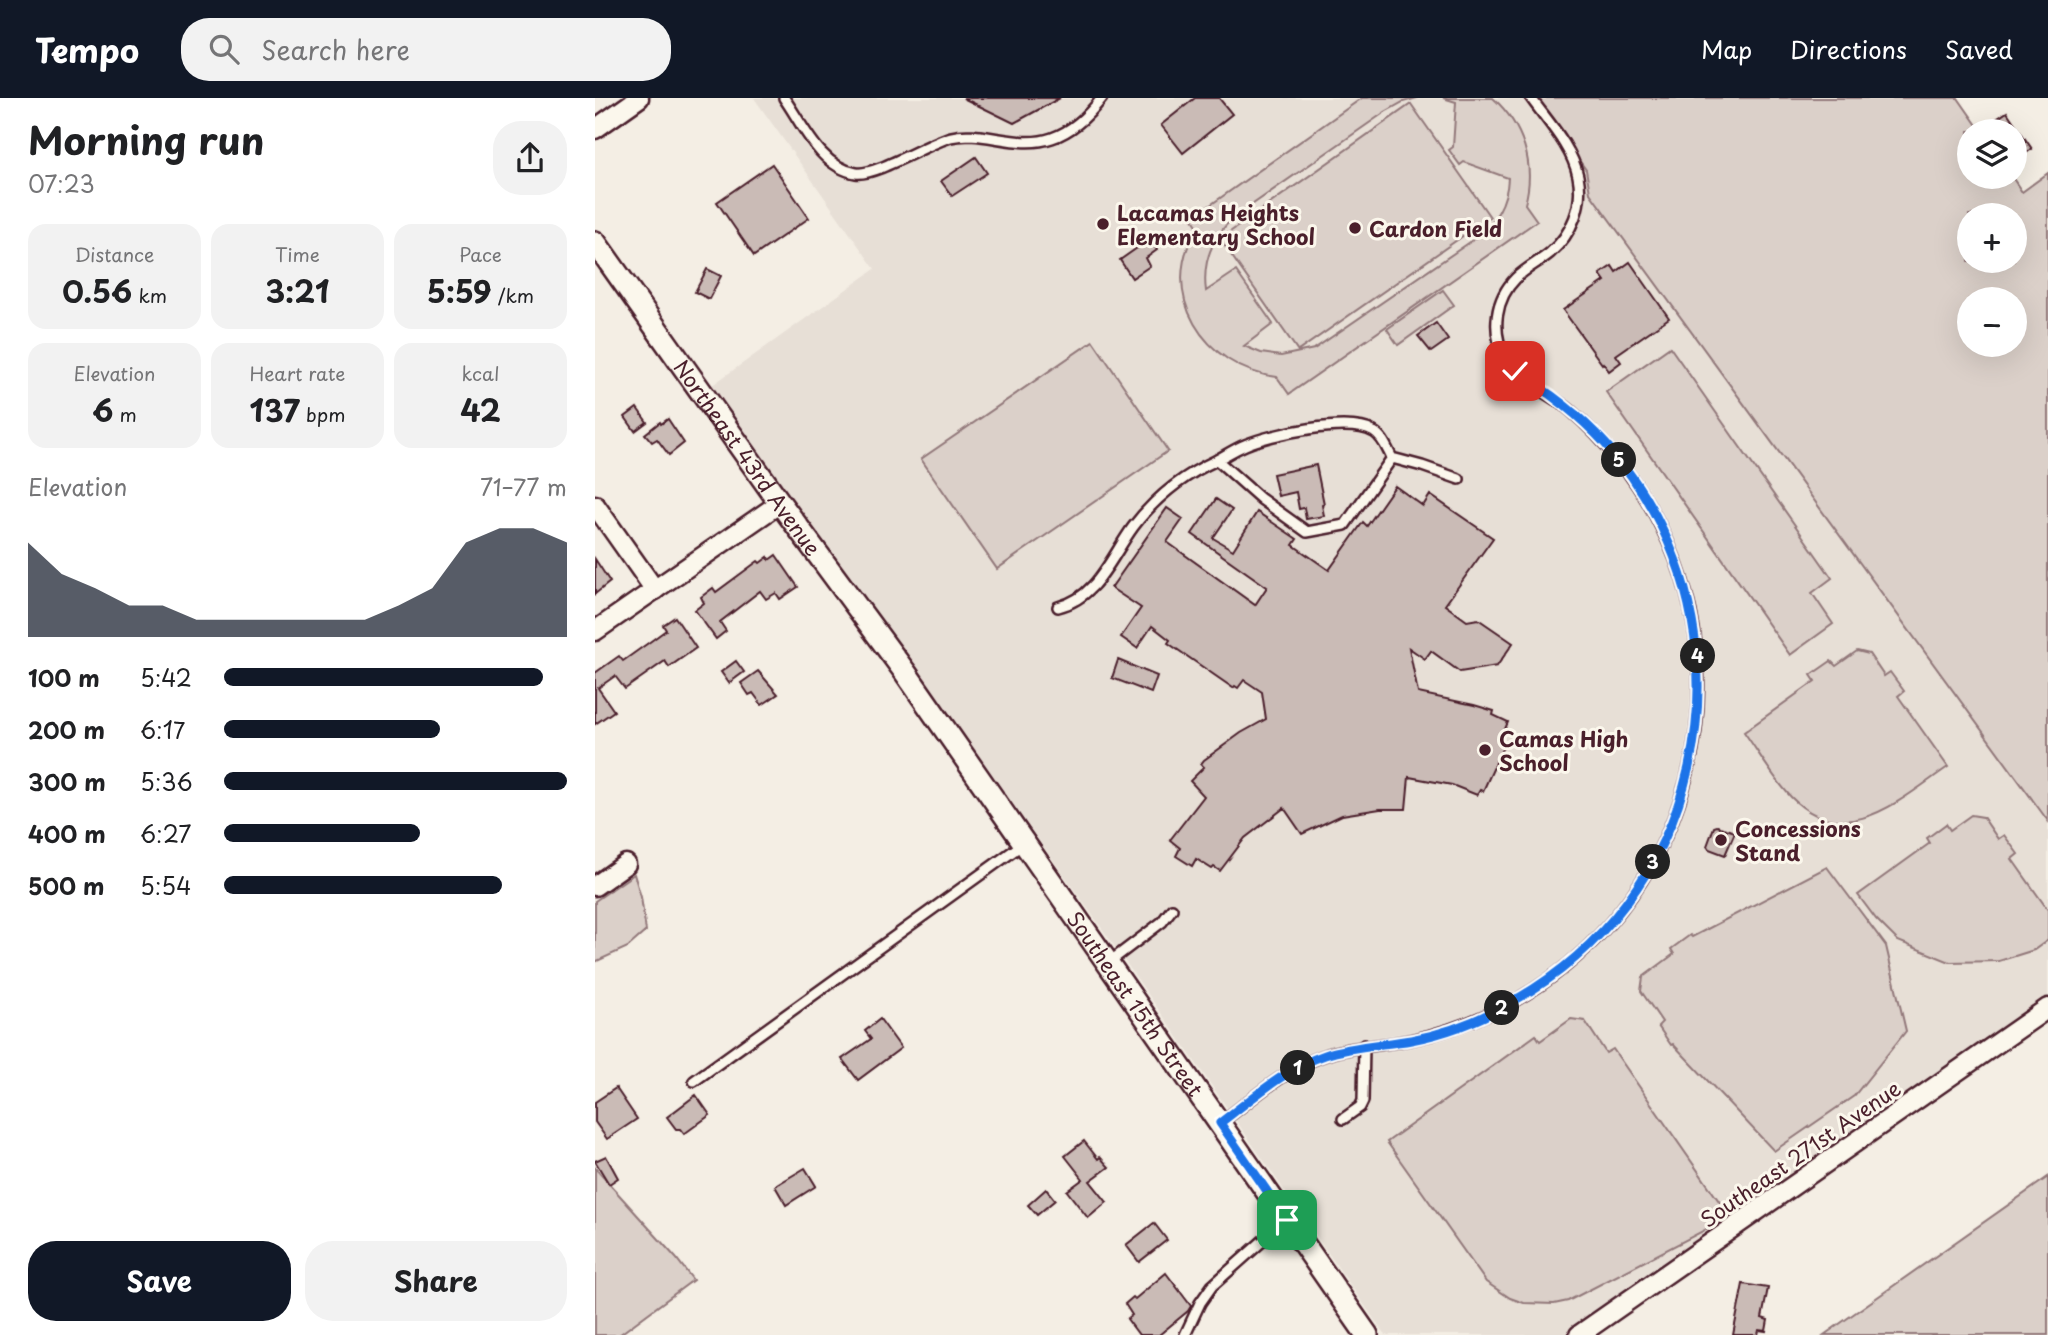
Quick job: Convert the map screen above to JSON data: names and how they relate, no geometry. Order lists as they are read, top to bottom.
{
  "streets": {
    "street": ["Northeast 43rd Avenue", "Southeast 15th Street", "Southeast 271st Avenue"]
  },
  "crossings": [
    ["Northeast 43rd Avenue", "Southeast 15th Street"]
  ],
  "places": [
    "Lacamas Heights Elementary School",
    "Cardon Field",
    "Camas High School",
    "Concessions Stand"
  ],
  "page": {
    "header": "Tempo",
    "search": "Search here",
    "nav": ["Map", "Directions", "Saved"],
    "heading": ["Morning run", "07:23"],
    "map_buttons": ["+", "−"],
    "stats": [
      ["Distance", "0.56 km"],
      ["Time", "3:21"],
      ["Pace", "5:59 /km"],
      ["Elevation", "6 m"],
      ["Heart rate", "137 bpm"],
      ["kcal", "42"]
    ],
    "pins": [
      "5",
      "4",
      "3",
      "2",
      "1"
    ],
    "chart": ["Elevation", "71–77 m"],
    "list": [
      {
        "name": "100 m",
        "note": "5:42"
      },
      {
        "name": "200 m",
        "note": "6:17"
      },
      {
        "name": "300 m",
        "note": "5:36"
      },
      {
        "name": "400 m",
        "note": "6:27"
      },
      {
        "name": "500 m",
        "note": "5:54"
      }
    ],
    "buttons": ["Save", "Share"]
  }
}
